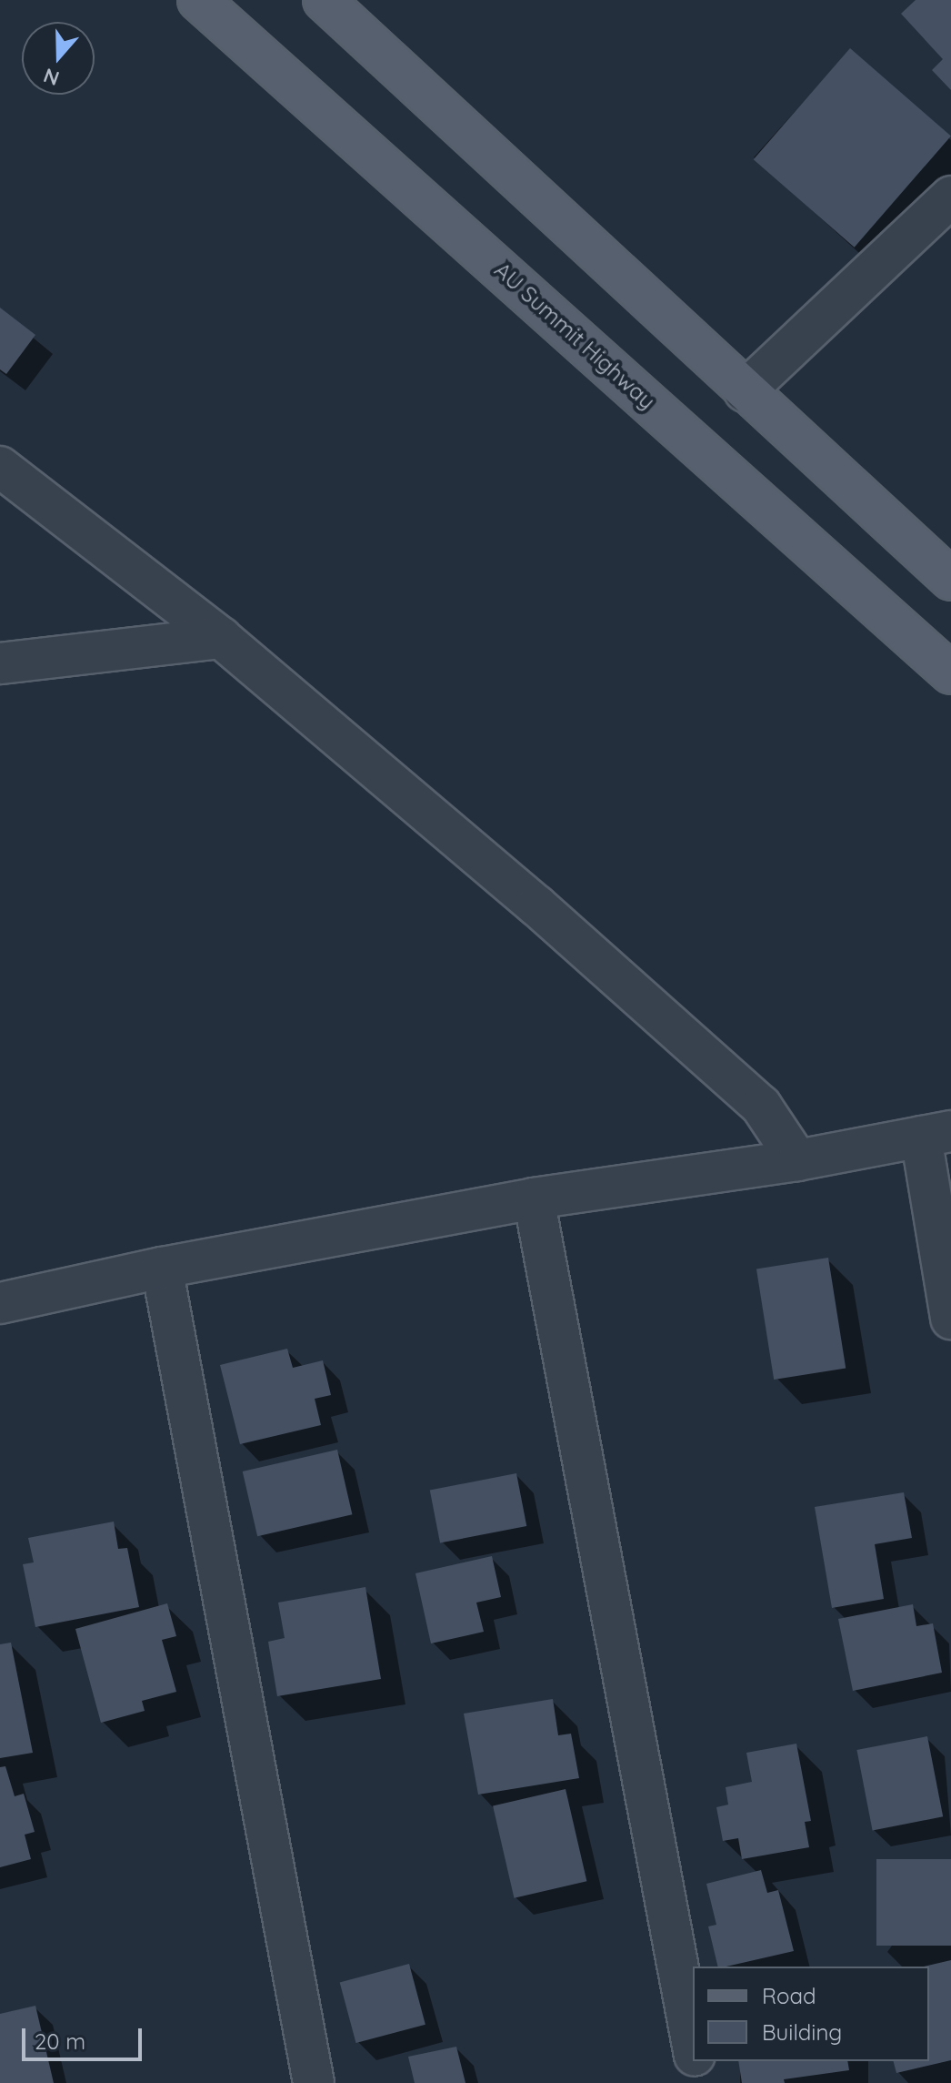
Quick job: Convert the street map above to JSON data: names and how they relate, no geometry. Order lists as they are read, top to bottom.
{
  "streets": {
    "main road": ["AU Summit Highway"]
  },
  "legend": ["Road", "Building"],
  "scale_bar": "20 m",
  "north": "bottom"
}
